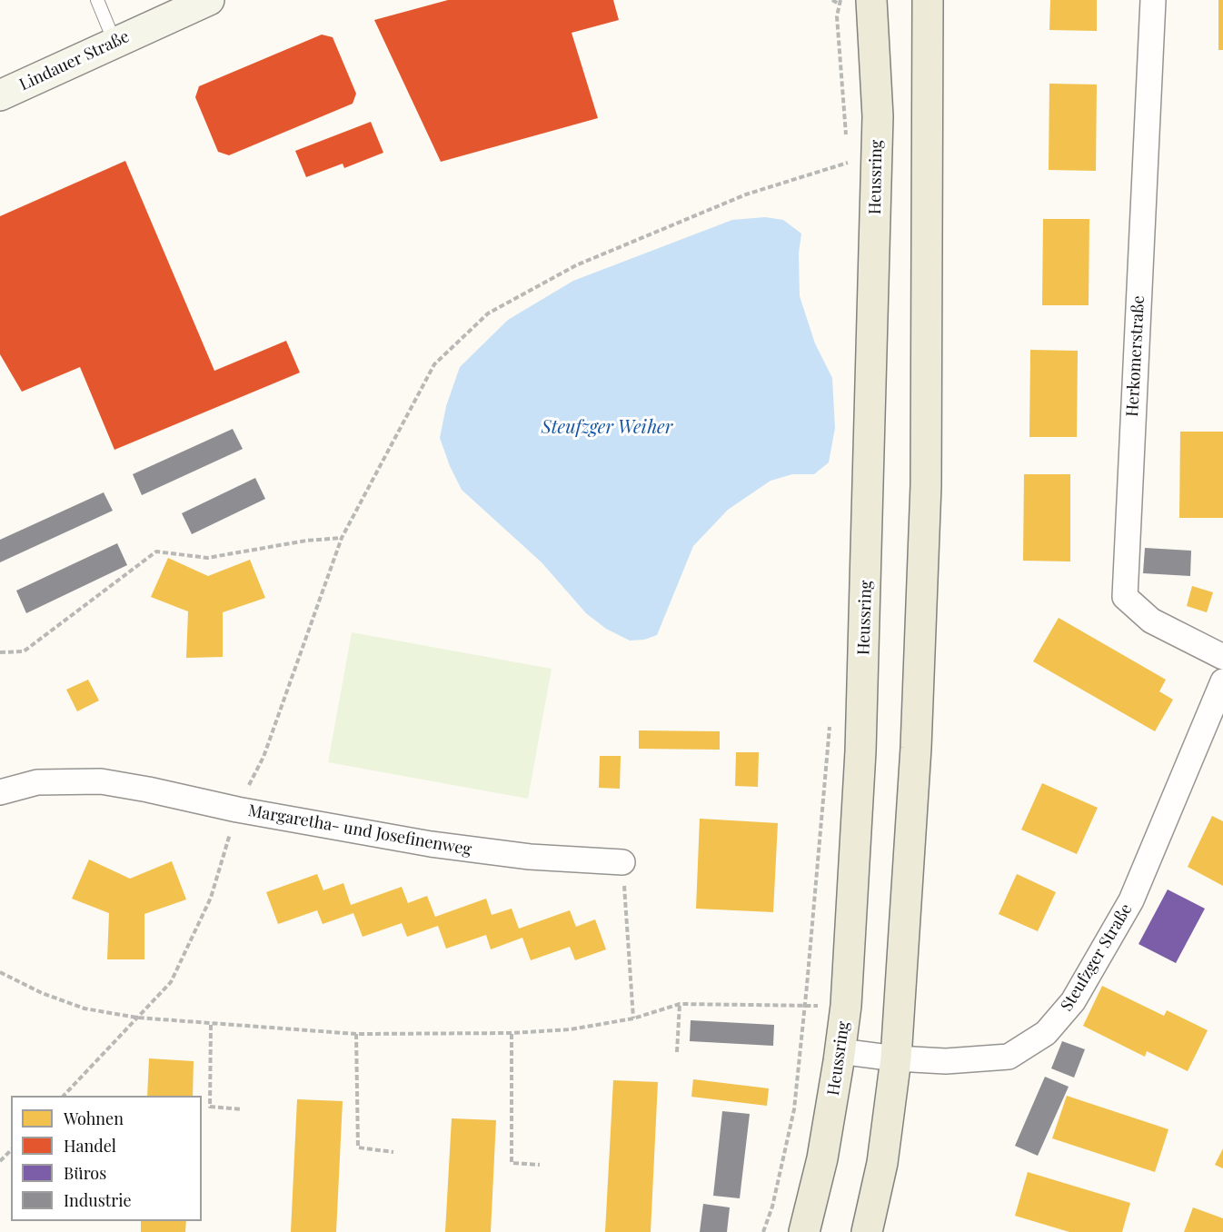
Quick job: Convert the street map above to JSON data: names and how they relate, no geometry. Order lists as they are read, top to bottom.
{
  "streets": {
    "main road": ["Lindauer Straße", "Heussring"],
    "street": ["Herkomerstraße", "Margaretha- und Josefinenweg", "Steufzger Straße"]
  },
  "crossings": [
    ["Heussring", "Steufzger Straße"]
  ],
  "water": ["Steufzger Weiher"],
  "legend": [
    "Wohnen",
    "Handel",
    "Büros",
    "Industrie"
  ]
}
